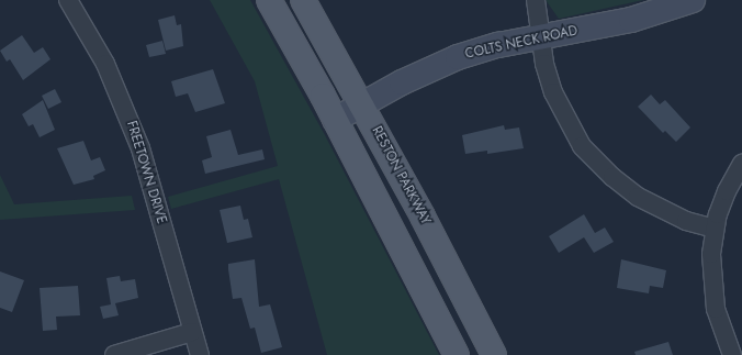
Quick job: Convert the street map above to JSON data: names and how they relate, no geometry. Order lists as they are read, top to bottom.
{
  "streets": {
    "main road": ["RESTON PARKWAY"],
    "street": ["COLTS NECK ROAD", "FREETOWN DRIVE"]
  },
  "crossings": [
    ["COLTS NECK ROAD", "RESTON PARKWAY"]
  ]
}
